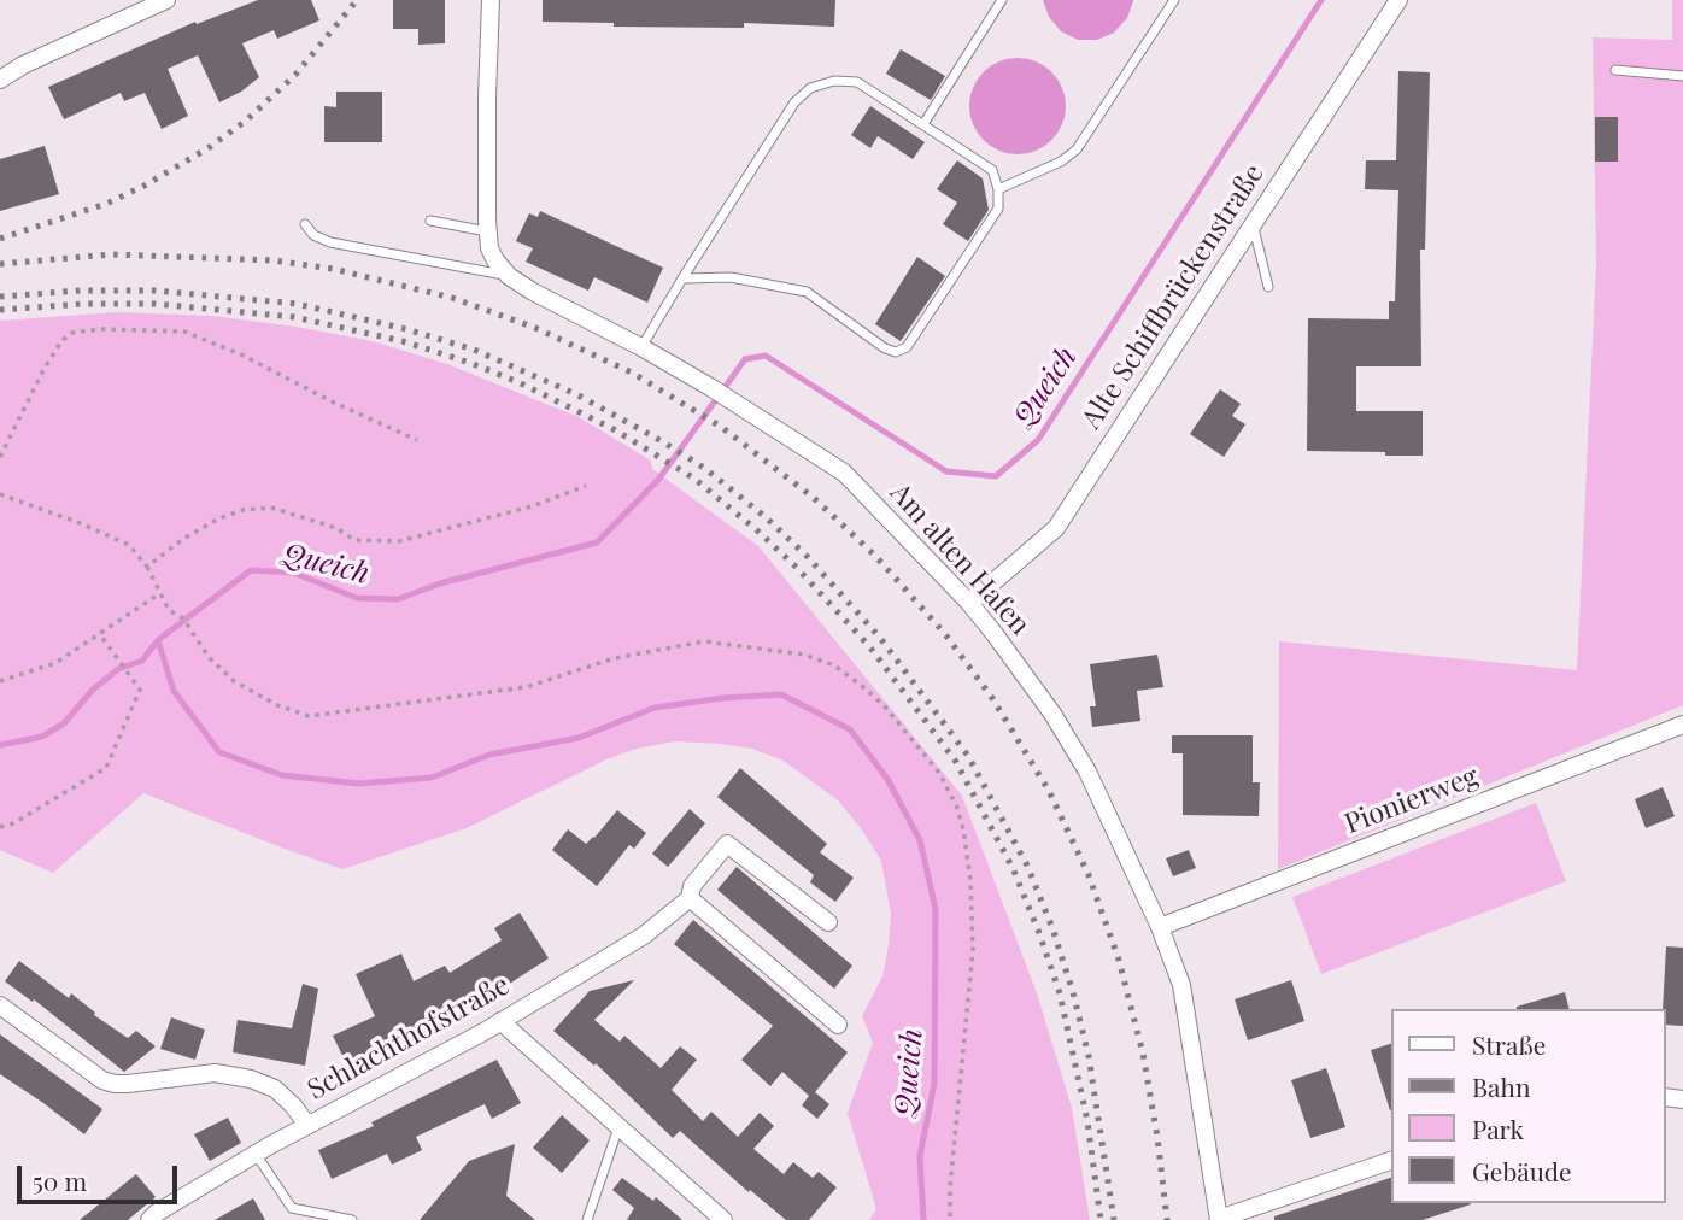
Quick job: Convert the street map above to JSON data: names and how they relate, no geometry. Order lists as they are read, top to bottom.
{
  "streets": {
    "street": [
      "Alte Schiffbrückenstraße",
      "Am alten Hafen",
      "Pionierweg",
      "Schlachthofstraße"
    ]
  },
  "crossings": [
    ["Alte Schiffbrückenstraße", "Am alten Hafen"],
    ["Am alten Hafen", "Pionierweg"]
  ],
  "water": ["Queich"],
  "legend": [
    "Straße",
    "Bahn",
    "Park",
    "Gebäude"
  ],
  "scale_bar": "50 m"
}
